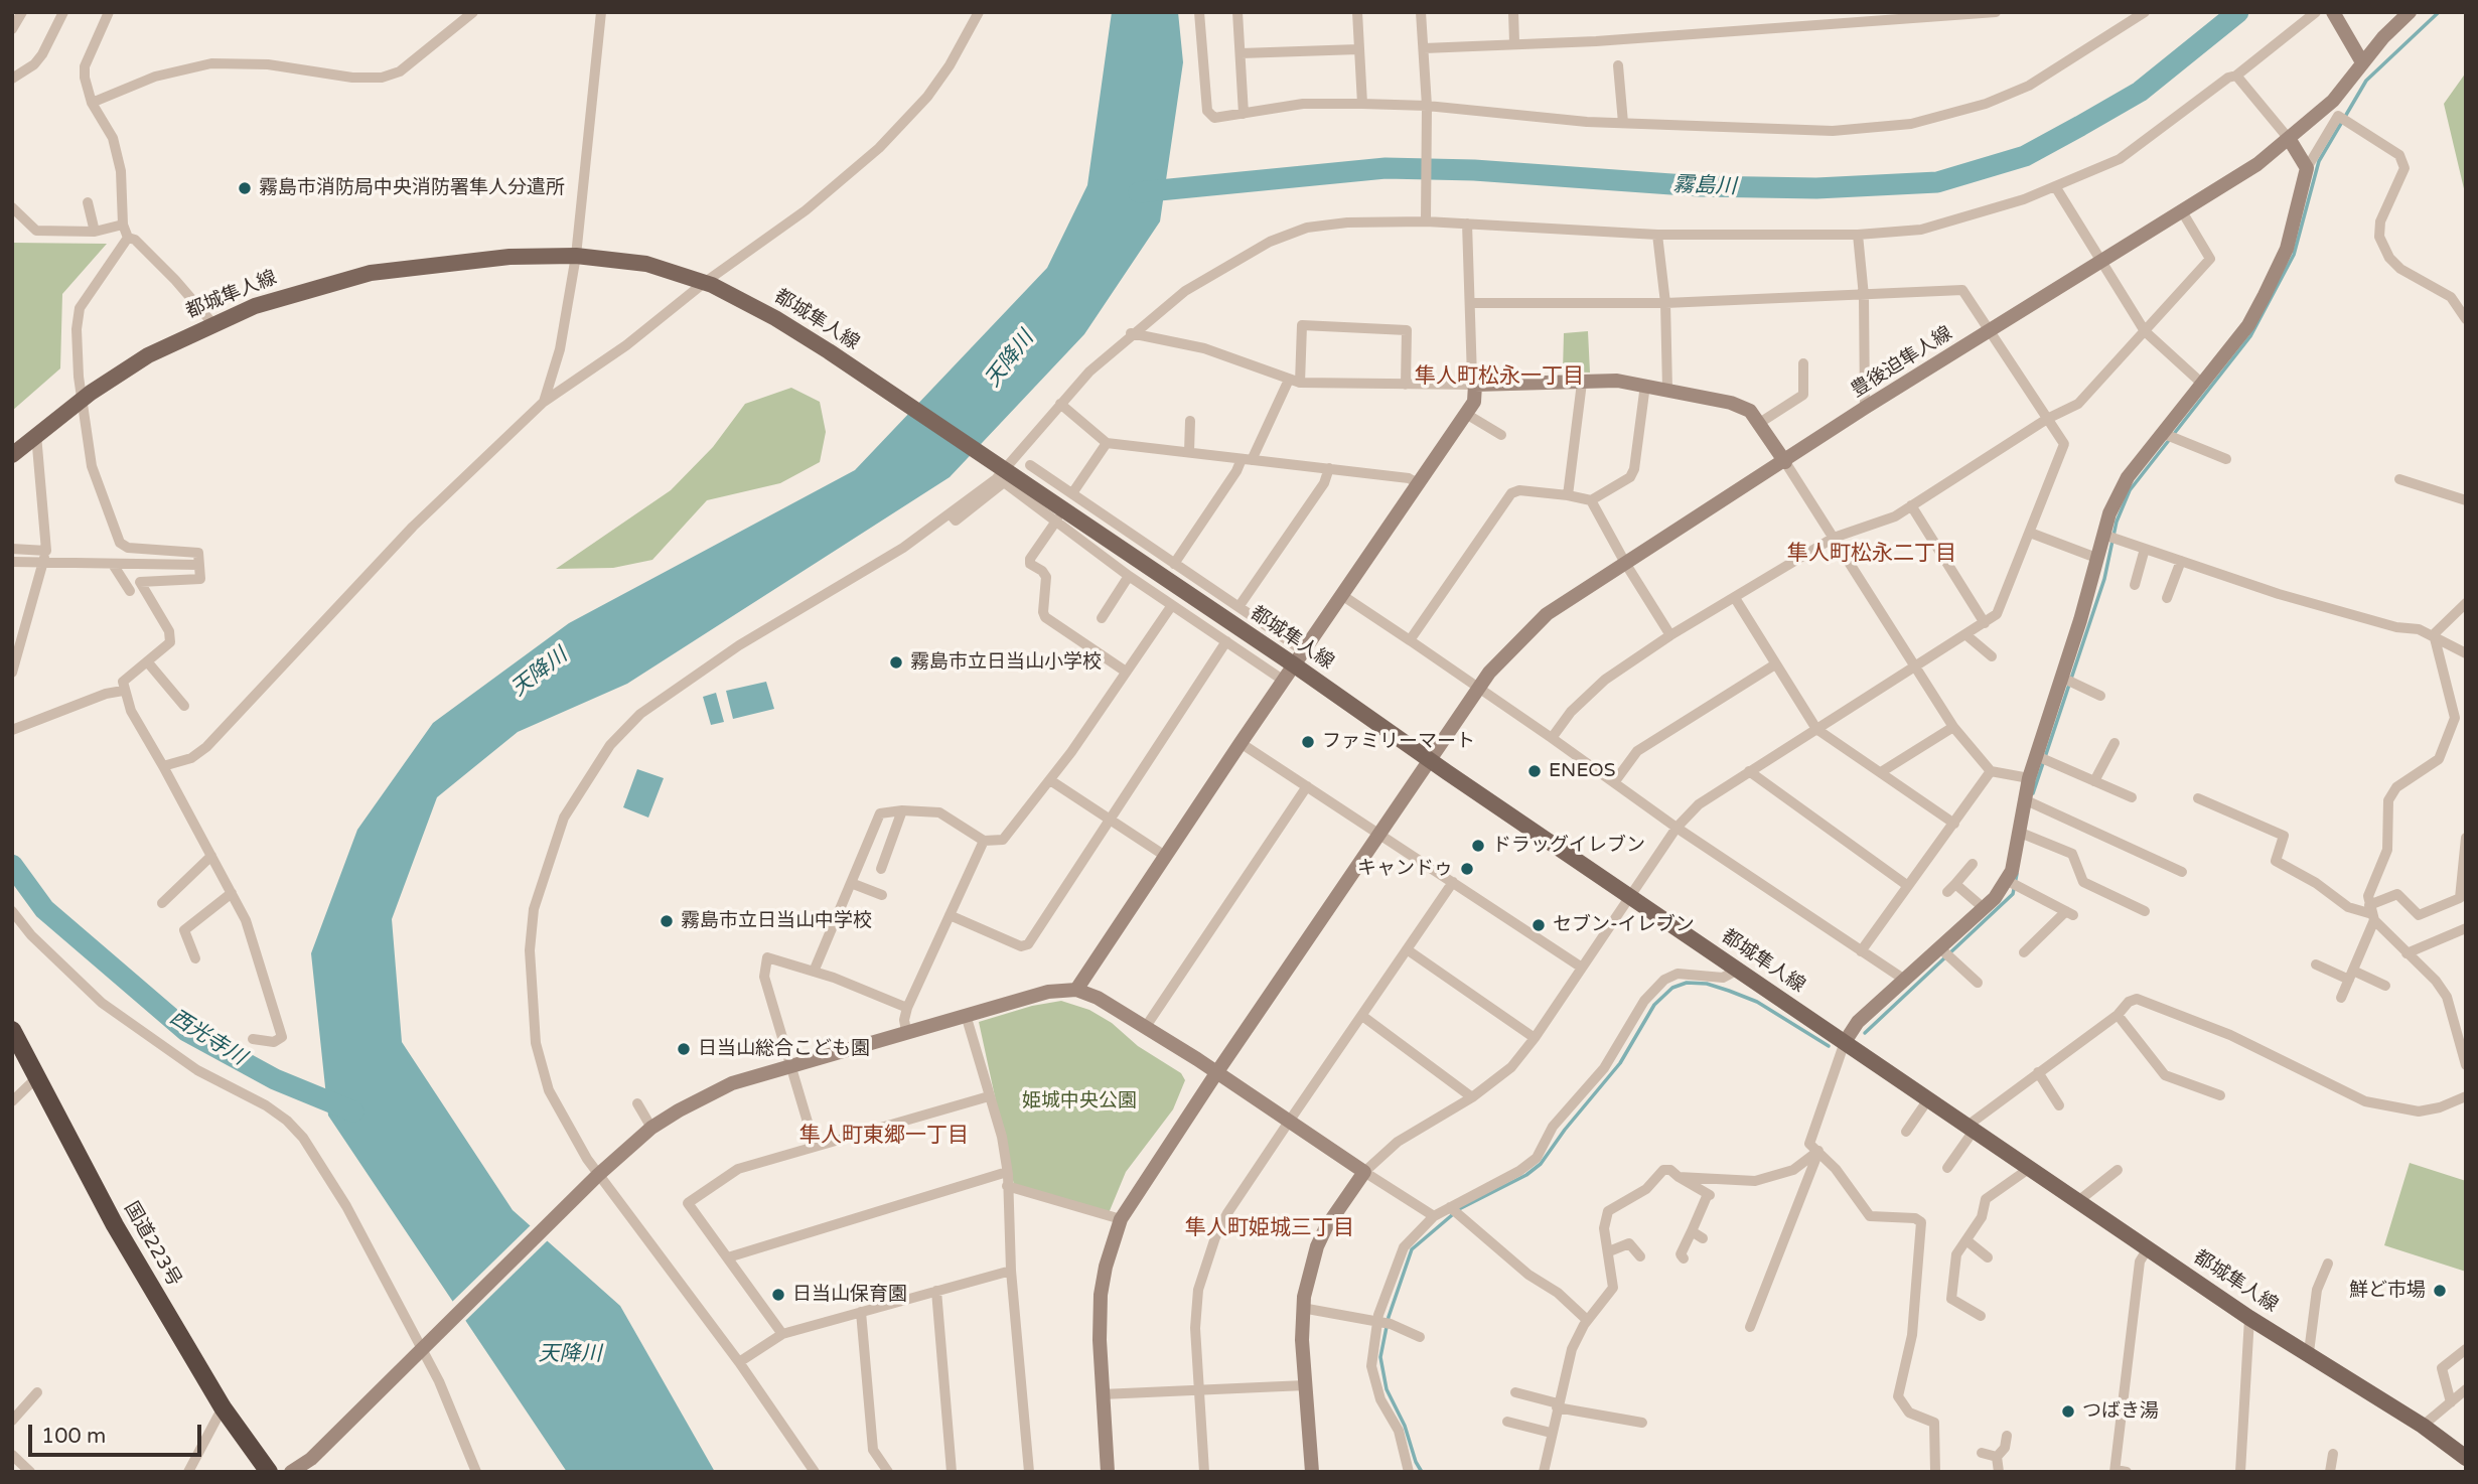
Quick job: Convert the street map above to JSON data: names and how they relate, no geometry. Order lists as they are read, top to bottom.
{
  "streets": {
    "highway": ["国道223号"],
    "main road": ["都城隼人線"],
    "street": ["豊後迫隼人線"]
  },
  "crossings": [
    ["都城隼人線", "豊後迫隼人線"]
  ],
  "districts": [
    "隼人町松永一丁目",
    "隼人町松永二丁目",
    "隼人町東郷一丁目",
    "隼人町姫城三丁目"
  ],
  "water": ["霧島川", "天降川", "西光寺川"],
  "parks": ["姫城中央公園"],
  "places": [
    "霧島市消防局中央消防署隼人分遣所",
    "霧島市立日当山小学校",
    "ファミリーマート",
    "ENEOS",
    "ドラッグイレブン",
    "キャンドゥ",
    "霧島市立日当山中学校",
    "セブン-イレブン",
    "日当山総合こども園",
    "鮮ど市場",
    "日当山保育園",
    "つばき湯"
  ],
  "scale_bar": "100 m"
}
